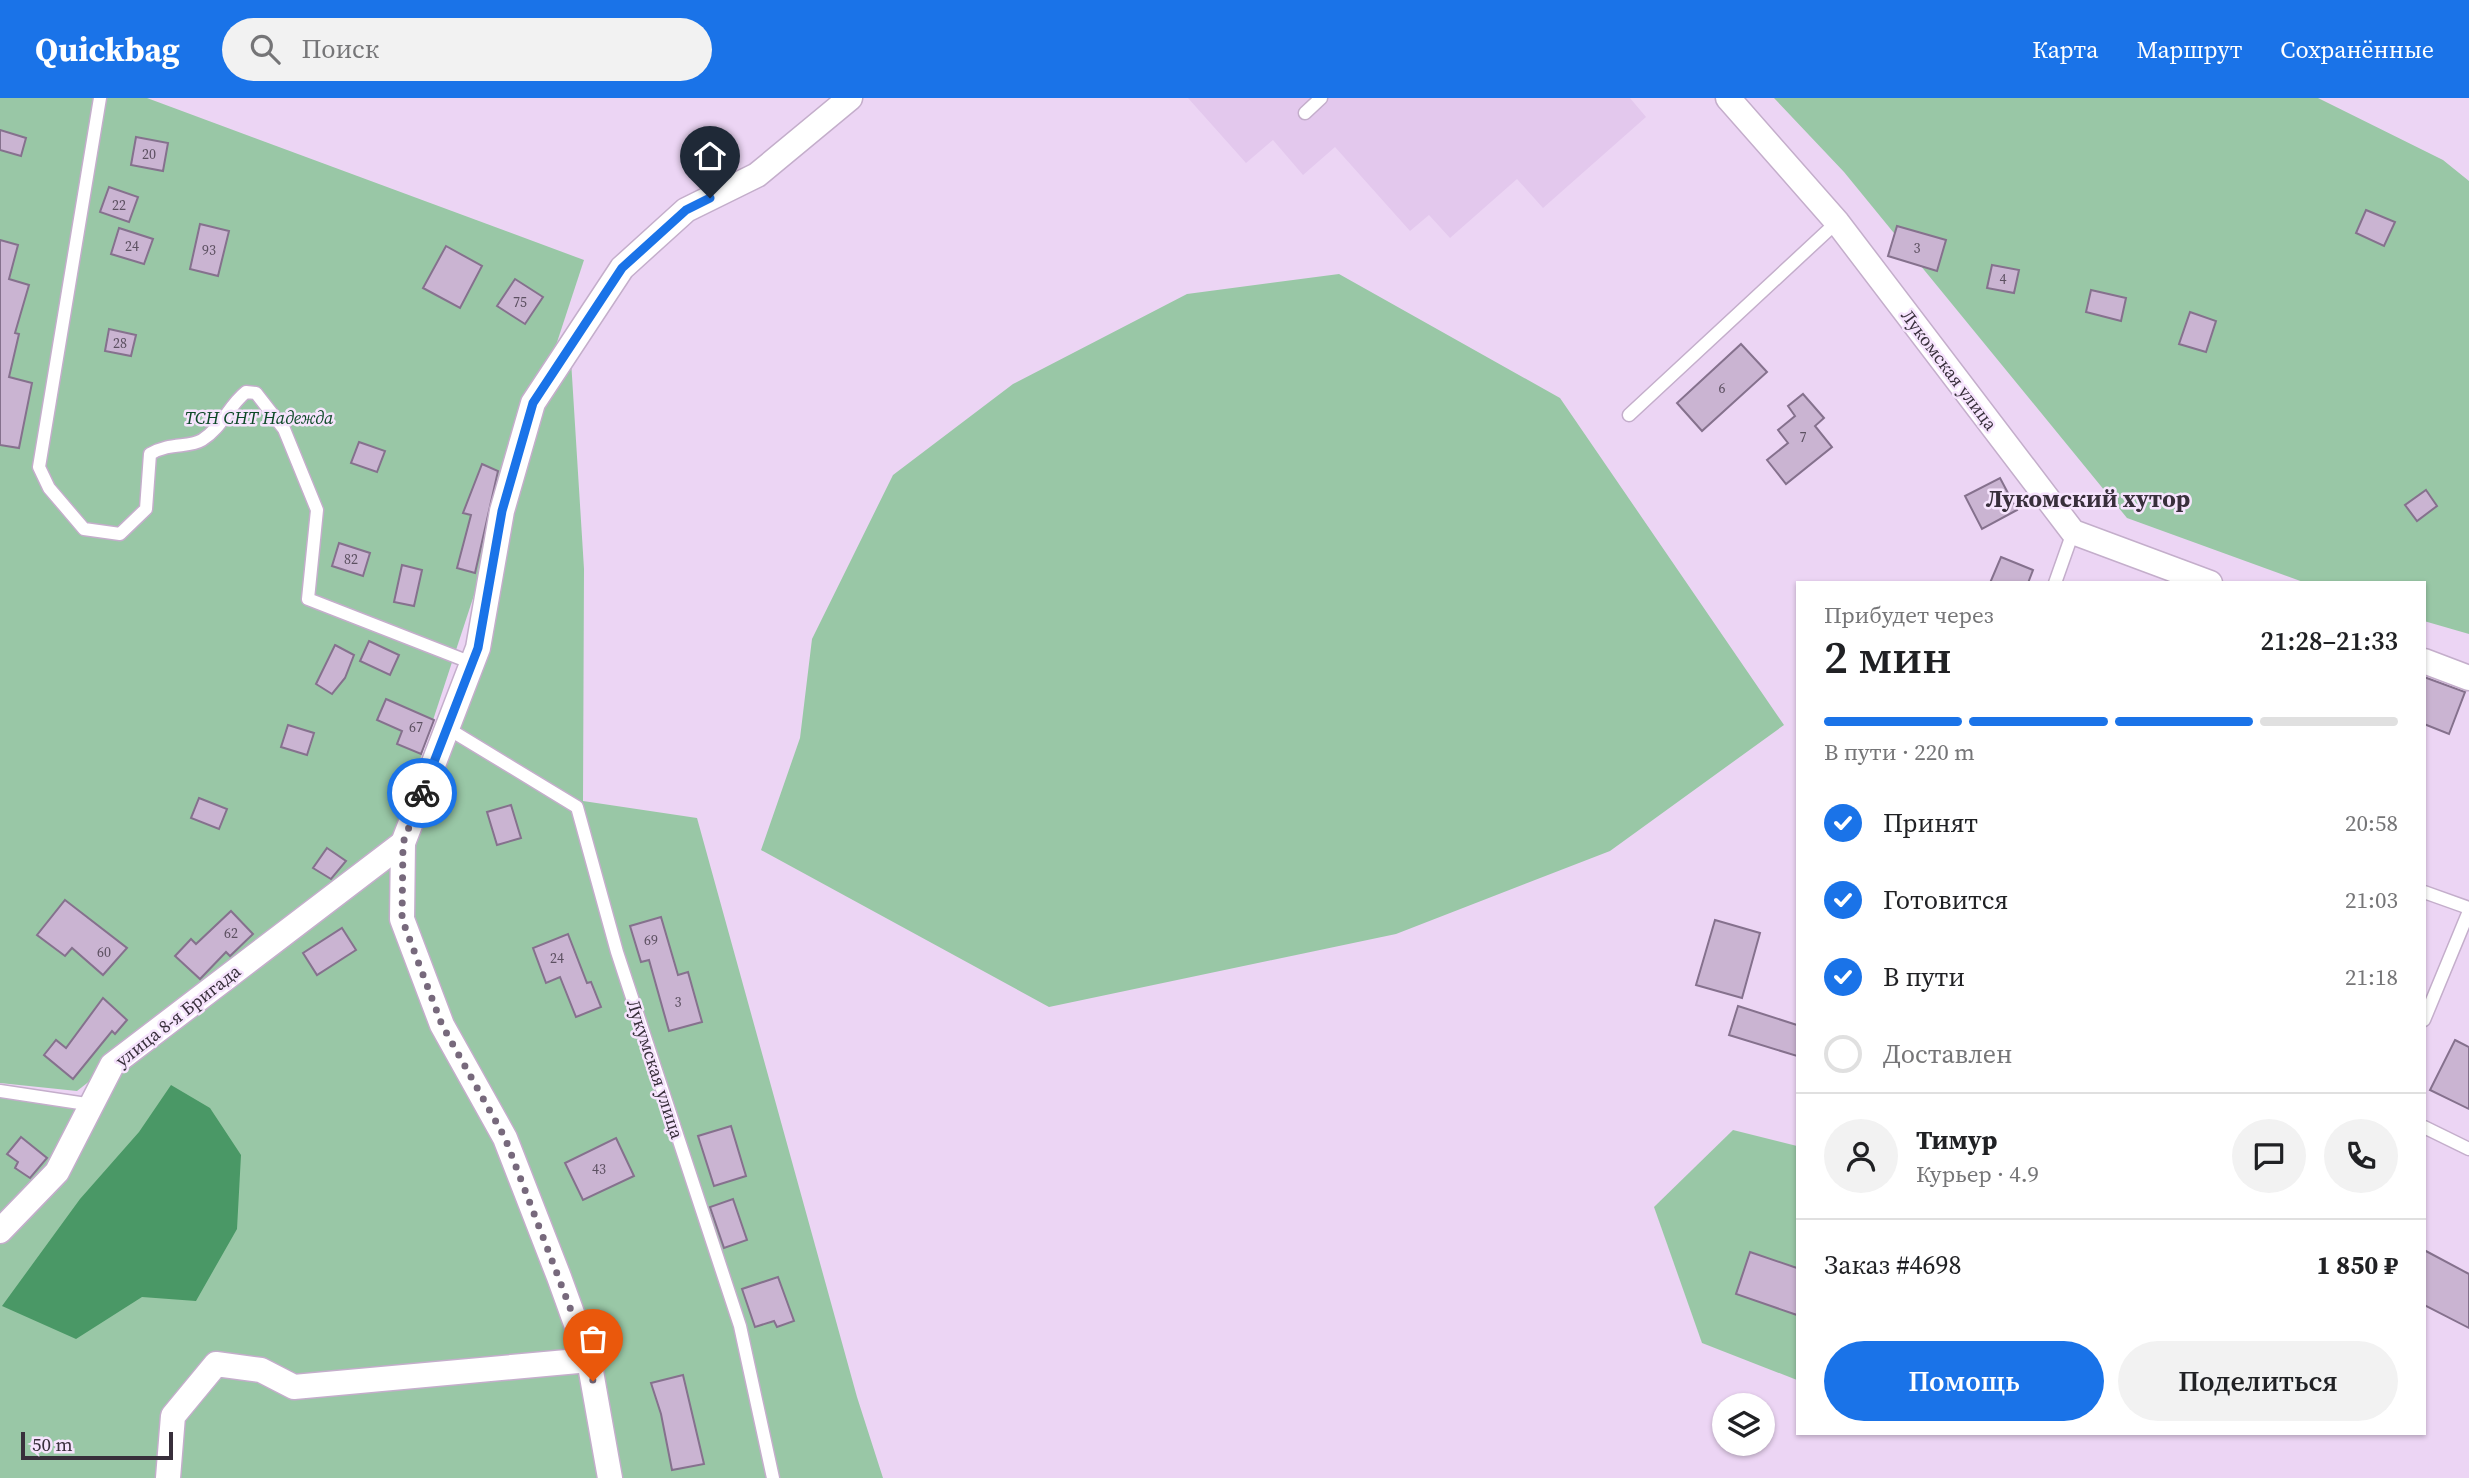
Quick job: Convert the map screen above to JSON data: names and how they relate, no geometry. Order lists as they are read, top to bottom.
{
  "streets": {
    "street": ["Лукомская улица", "улица 8-я Бригада"],
    "lane": ["Лукумская улица"]
  },
  "districts": ["Лукомский хутор"],
  "parks": ["ТСН СНТ Надежда"],
  "house_numbers": [
    "20",
    "22",
    "24",
    "3",
    "93",
    "4",
    "75",
    "28",
    "6",
    "7",
    "82",
    "67",
    "62",
    "69",
    "60",
    "24",
    "3",
    "43"
  ],
  "scale_bar": "50 m",
  "page": {
    "header": "Quickbag",
    "search": "Поиск",
    "nav": ["Карта", "Маршрут", "Сохранённые"],
    "heading": ["2 мин", "Прибудет через", "21:28–21:33"],
    "panel": [
      "Тимур",
      "Курьер · 4.9",
      "Заказ #4698",
      "1 850 ₽"
    ],
    "bar": "В пути · 220 m",
    "list": [
      ["Принят", "20:58"],
      ["Готовится", "21:03"],
      ["В пути", "21:18"],
      "Доставлен"
    ],
    "buttons": ["Помощь", "Поделиться"],
    "scale": "50 m"
  }
}
